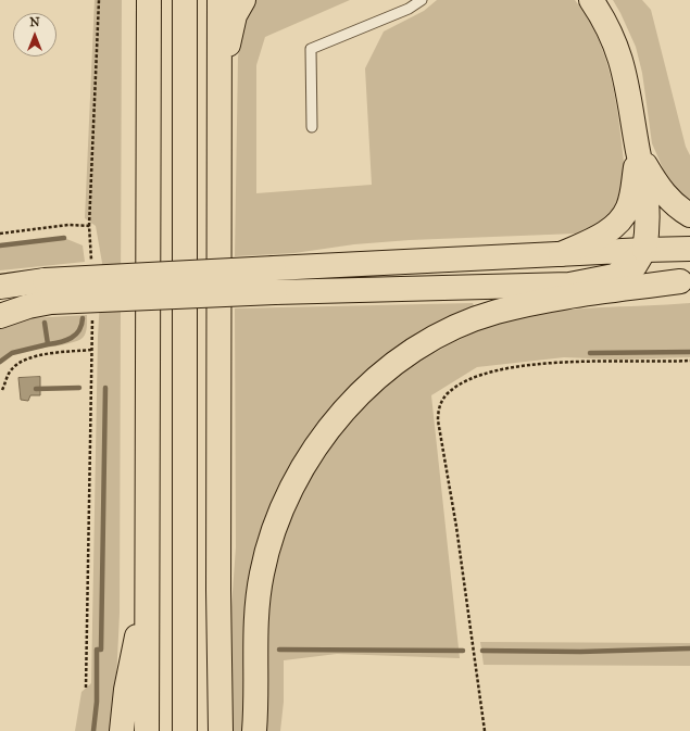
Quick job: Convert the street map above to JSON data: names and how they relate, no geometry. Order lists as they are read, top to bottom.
{
  "north": "top"
}
